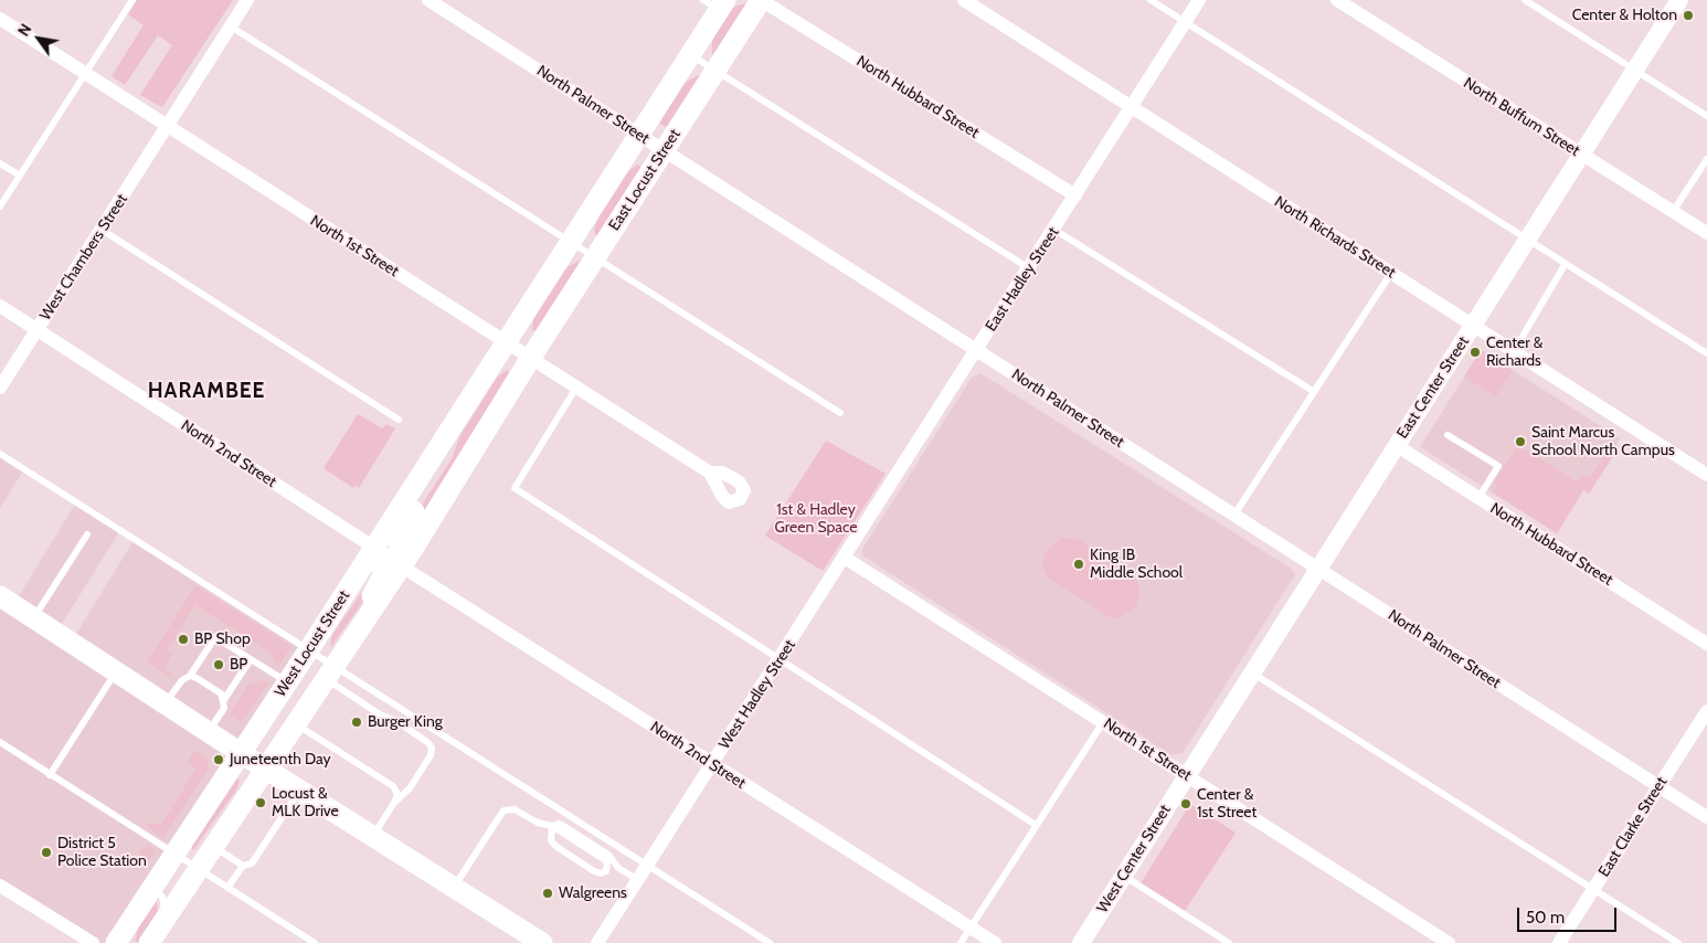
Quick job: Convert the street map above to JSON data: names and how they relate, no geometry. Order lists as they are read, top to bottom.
{
  "streets": {
    "main road": ["East Locust Street", "West Locust Street"],
    "street": [
      "North Hubbard Street",
      "North Palmer Street",
      "North Buffum Street",
      "North Richards Street",
      "North 1st Street",
      "West Chambers Street",
      "East Hadley Street",
      "East Center Street",
      "North 2nd Street",
      "West Hadley Street",
      "East Clarke Street",
      "West Center Street"
    ]
  },
  "crossings": [
    ["North Hubbard Street", "East Locust Street"],
    ["North Hubbard Street", "East Hadley Street"],
    ["North Hubbard Street", "East Center Street"],
    ["North Palmer Street", "East Locust Street"],
    ["North Palmer Street", "East Hadley Street"],
    ["North Palmer Street", "East Center Street"],
    ["North Palmer Street", "East Clarke Street"],
    ["North Buffum Street", "East Center Street"],
    ["East Locust Street", "North 1st Street"],
    ["East Locust Street", "West Locust Street"],
    ["North Richards Street", "East Hadley Street"],
    ["North Richards Street", "East Center Street"],
    ["North 1st Street", "West Chambers Street"],
    ["North 1st Street", "East Hadley Street"],
    ["North 1st Street", "East Center Street"],
    ["North 1st Street", "West Locust Street"],
    ["North 1st Street", "West Hadley Street"],
    ["North 1st Street", "West Center Street"],
    ["West Chambers Street", "North 2nd Street"],
    ["East Hadley Street", "West Hadley Street"],
    ["East Center Street", "West Center Street"],
    ["North 2nd Street", "West Locust Street"],
    ["North 2nd Street", "West Hadley Street"]
  ],
  "districts": ["HARAMBEE"],
  "parks": ["1st & Hadley Green Space"],
  "places": [
    "Center & Holton",
    "Center & Richards",
    "Saint Marcus School North Campus",
    "King IB Middle School",
    "BP Shop",
    "BP",
    "Burger King",
    "Juneteenth Day",
    "Locust & MLK Drive",
    "Center & 1st Street",
    "District 5 Police Station",
    "Walgreens"
  ],
  "scale_bar": "50 m",
  "north": "top left"
}
